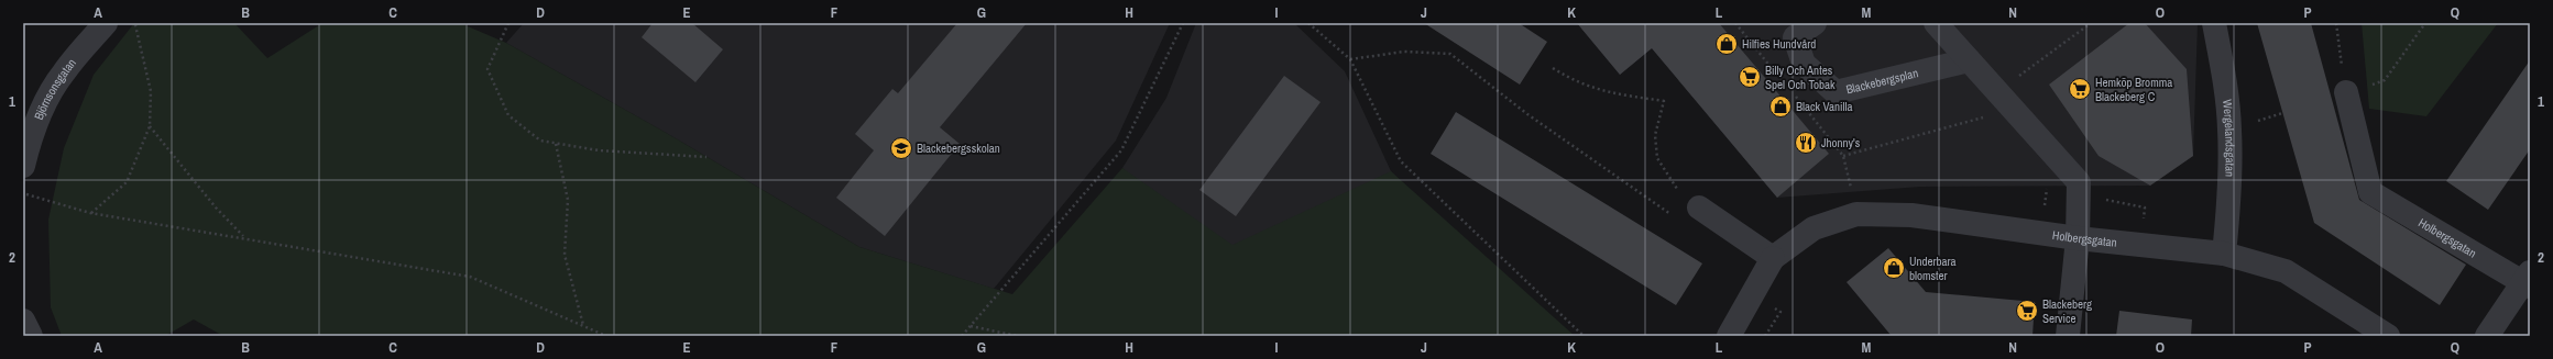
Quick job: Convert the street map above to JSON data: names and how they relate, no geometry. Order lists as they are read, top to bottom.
{
  "streets": {
    "street": [
      "Blackebergsplan",
      "Björnsonsgatan",
      "Wergelandsgatan",
      "Holbergsgatan"
    ]
  },
  "crossings": [
    ["Wergelandsgatan", "Holbergsgatan"]
  ],
  "places": {
    "shop": ["Hilfies Hundvård", "Black Vanilla", "Underbara blomster"],
    "supermarket": ["Billy Och Antes Spel Och Tobak", "Hemköp Bromma Blackeberg C", "Blackeberg Service"],
    "restaurant": ["Jhonny's"],
    "school or university": ["Blackebergsskolan"]
  },
  "grid": {
    "columns": [
      "A",
      "B",
      "C",
      "D",
      "E",
      "F",
      "G",
      "H",
      "I",
      "J",
      "K",
      "L",
      "M",
      "N",
      "O",
      "P",
      "Q"
    ],
    "rows": ["1", "2"]
  }
}
